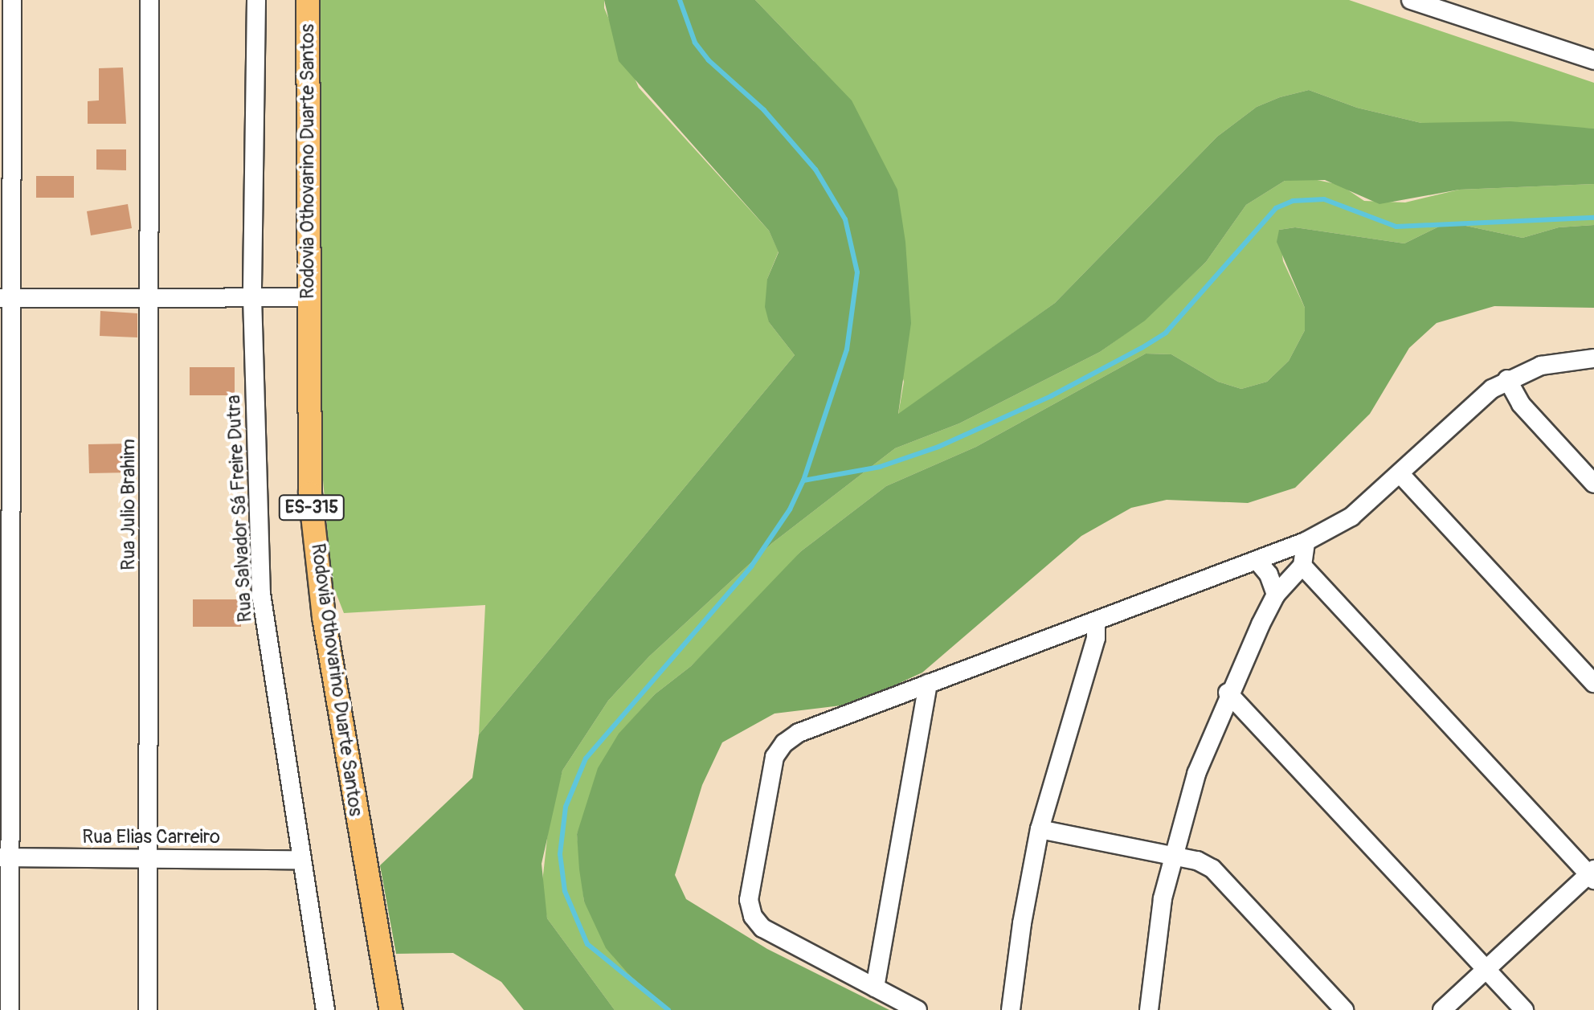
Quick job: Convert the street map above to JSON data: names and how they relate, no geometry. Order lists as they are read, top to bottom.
{
  "streets": {
    "main road": ["Rodovia Othovarino Duarte Santos", "ES-315"],
    "street": ["Rua Julio Brahim", "Rua Salvador Sá Freire Dutra", "Rua Elias Carreiro"]
  },
  "crossings": [
    ["Rua Julio Brahim", "Rua Elias Carreiro"],
    ["Rua Salvador Sá Freire Dutra", "Rua Elias Carreiro"]
  ]
}
